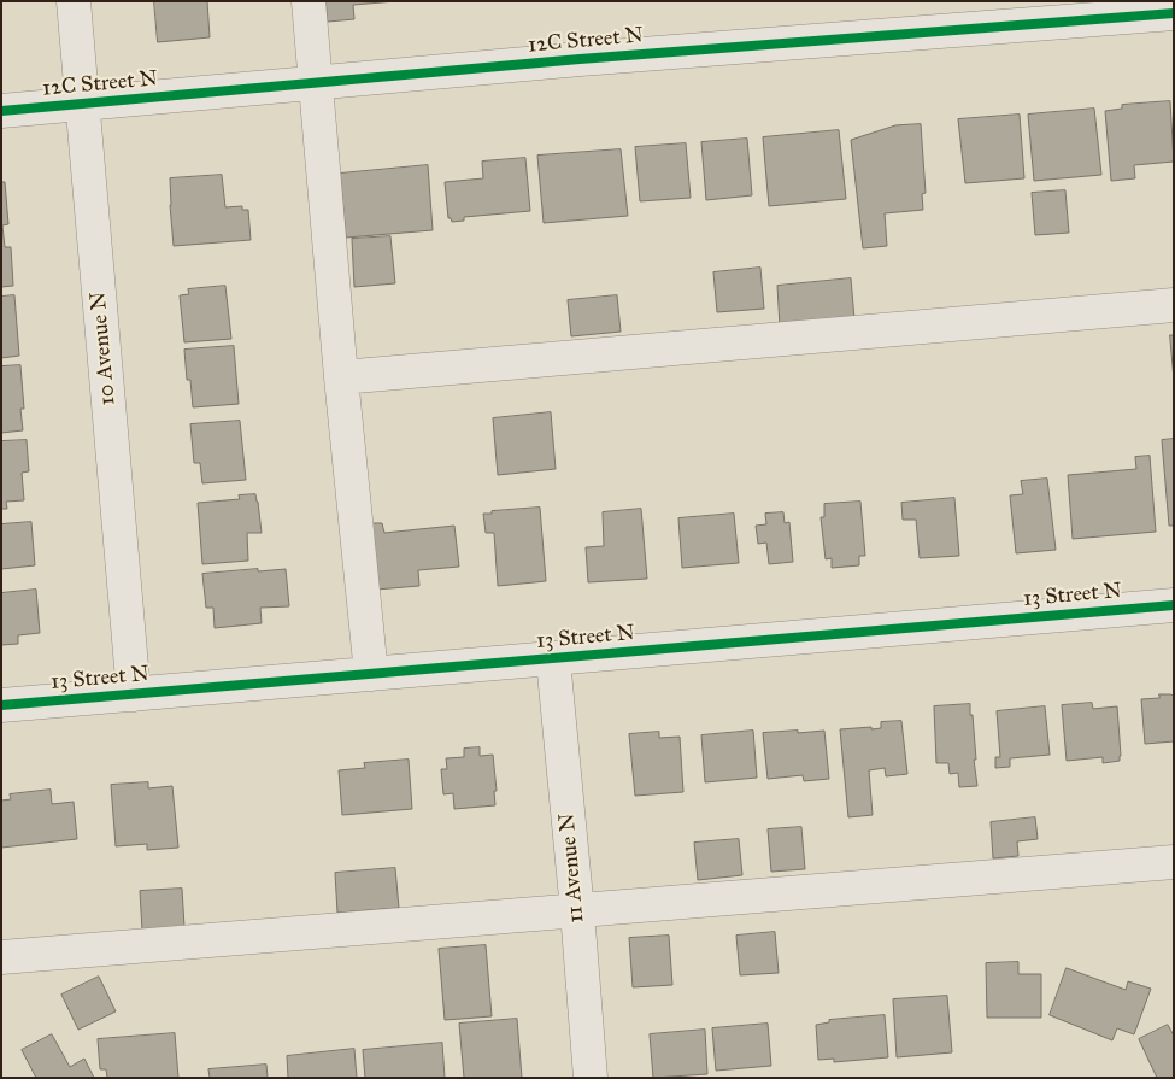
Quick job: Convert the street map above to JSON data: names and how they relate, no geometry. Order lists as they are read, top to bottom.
{
  "streets": {
    "street": [
      "12C Street N",
      "10 Avenue N",
      "13 Street N",
      "11 Avenue N"
    ]
  },
  "crossings": [
    ["12C Street N", "10 Avenue N"],
    ["10 Avenue N", "13 Street N"],
    ["13 Street N", "11 Avenue N"]
  ]
}
